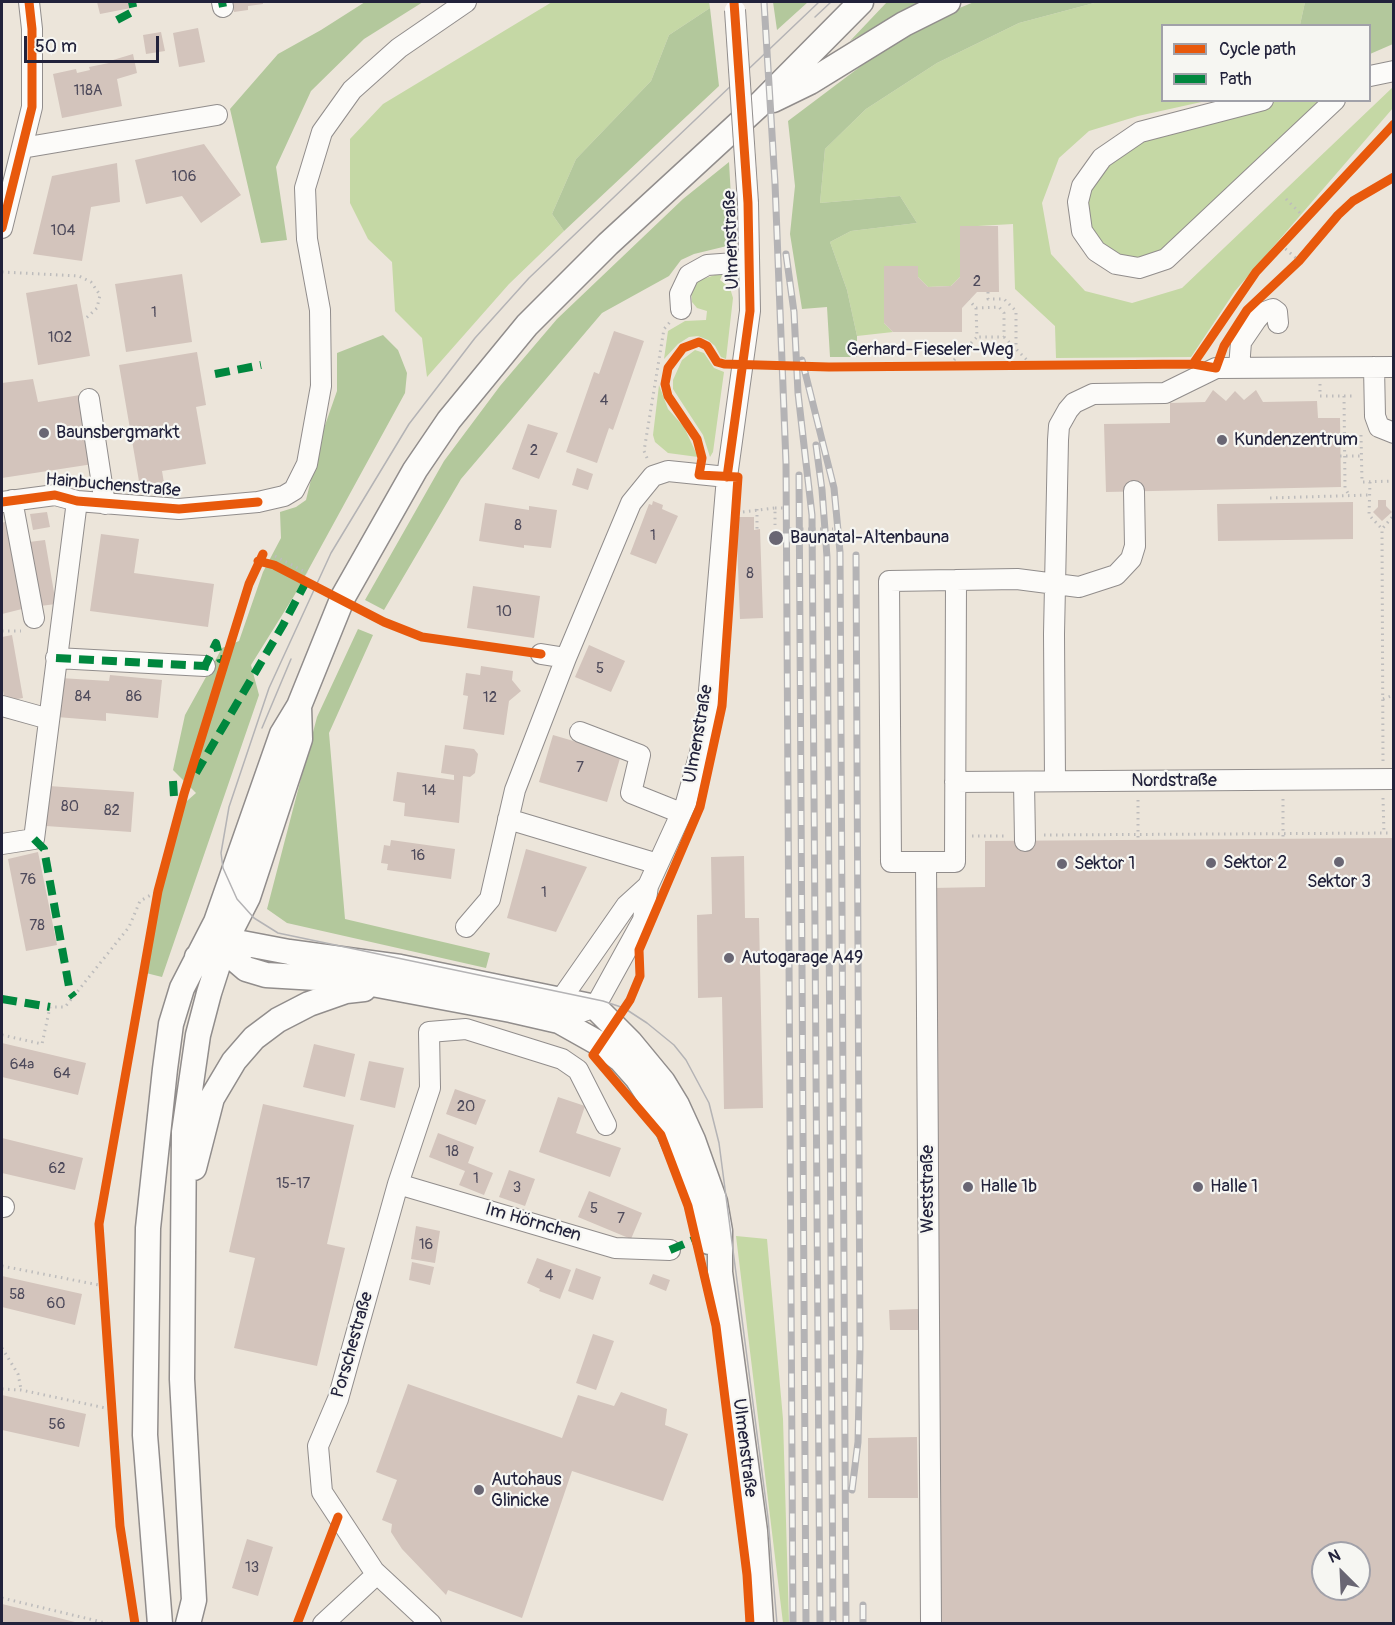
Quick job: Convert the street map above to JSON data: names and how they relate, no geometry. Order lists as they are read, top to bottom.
{
  "streets": {
    "main road": ["Ulmenstraße"],
    "street": [
      "Hainbuchenstraße",
      "Nordstraße",
      "Weststraße",
      "Im Hörnchen",
      "Porschestraße"
    ],
    "cycle path": ["Gerhard-Fieseler-Weg"]
  },
  "crossings": [
    ["Im Hörnchen", "Porschestraße"]
  ],
  "places": [
    "Baunsbergmarkt",
    "Kundenzentrum",
    "Baunatal-Altenbauna",
    "Sektor 3",
    "Sektor 2",
    "Sektor 1",
    "Autogarage A49",
    "Halle 1b",
    "Halle 1",
    "Autohaus Glinicke"
  ],
  "house_numbers": [
    "118A",
    "106",
    "104",
    "2",
    "1",
    "102",
    "4",
    "2",
    "8",
    "1",
    "8",
    "10",
    "5",
    "84",
    "86",
    "12",
    "7",
    "14",
    "80",
    "82",
    "16",
    "76",
    "1",
    "78",
    "64a",
    "64",
    "20",
    "18",
    "62",
    "1",
    "15-17",
    "3",
    "5",
    "7",
    "16",
    "4",
    "58",
    "60",
    "56",
    "13"
  ],
  "legend": ["Cycle path", "Path"],
  "scale_bar": "50 m",
  "north": "top left"
}
